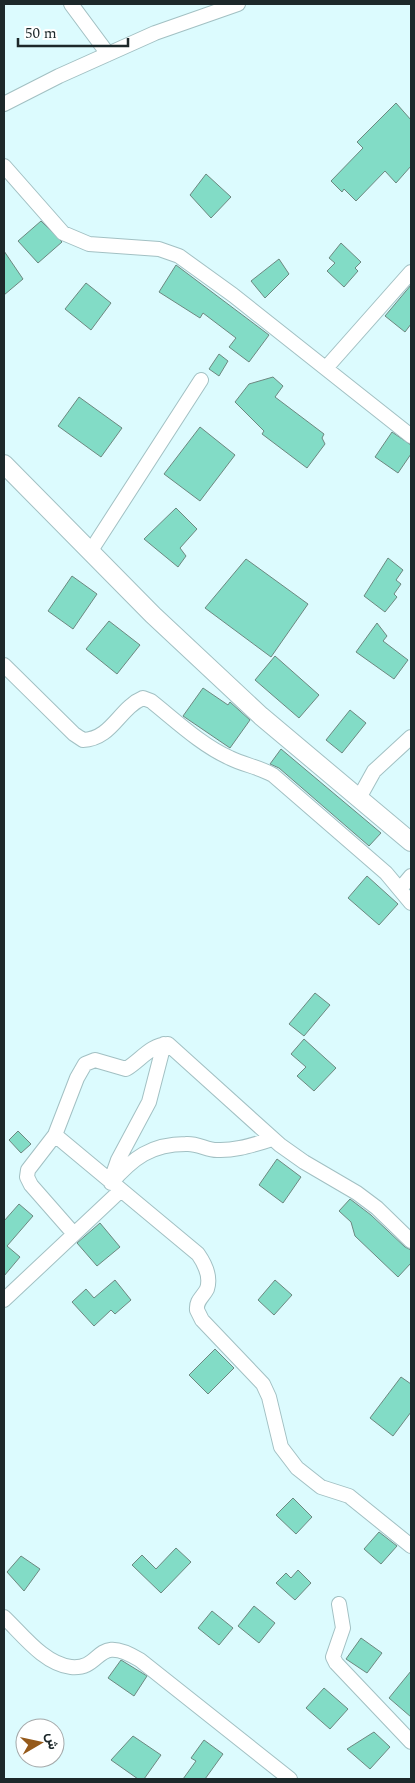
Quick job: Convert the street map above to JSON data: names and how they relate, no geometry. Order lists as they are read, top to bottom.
{
  "scale_bar": "50 m",
  "north": "right"
}
